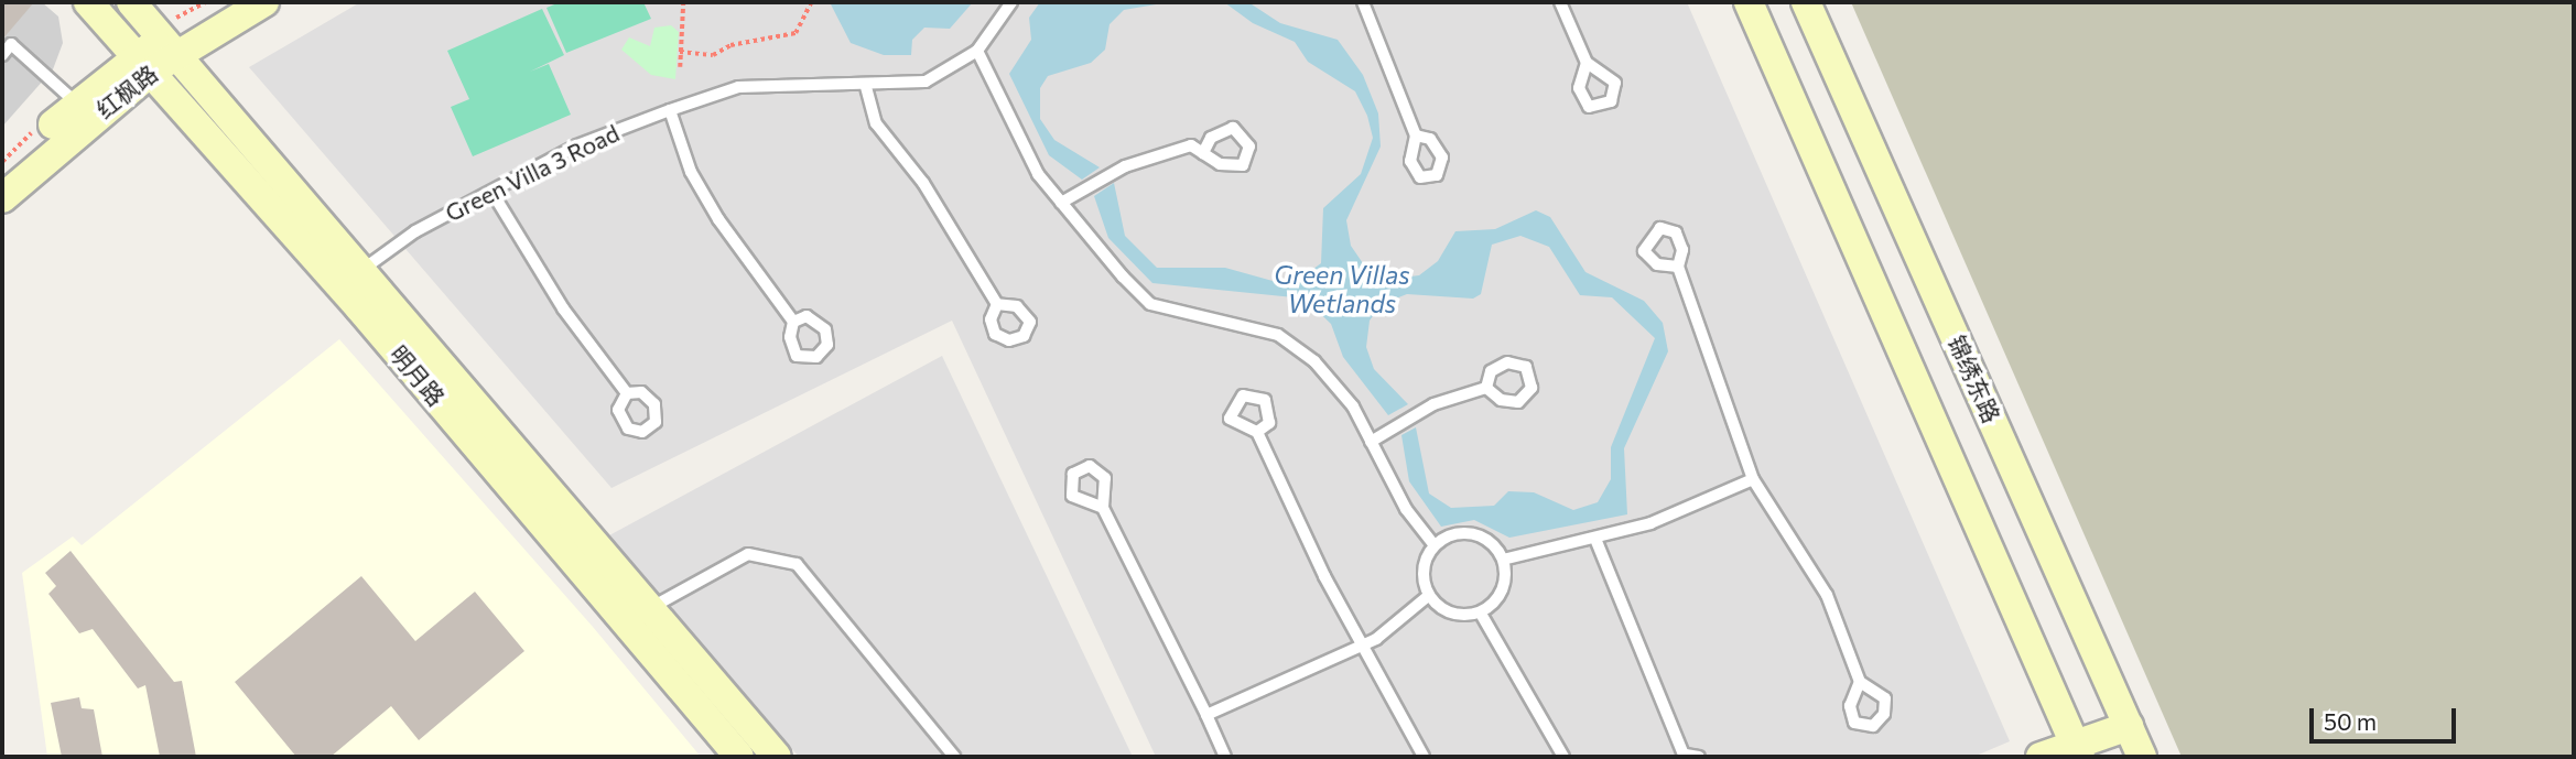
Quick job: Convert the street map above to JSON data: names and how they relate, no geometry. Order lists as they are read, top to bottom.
{
  "streets": {
    "street": ["红枫路", "明月路", "锦绣东路"],
    "lane": ["Green Villa 3 Road"]
  },
  "crossings": [
    ["红枫路", "明月路"],
    ["Green Villa 3 Road", "明月路"]
  ],
  "water": ["Green Villas Wetlands"],
  "scale_bar": "50 m"
}
